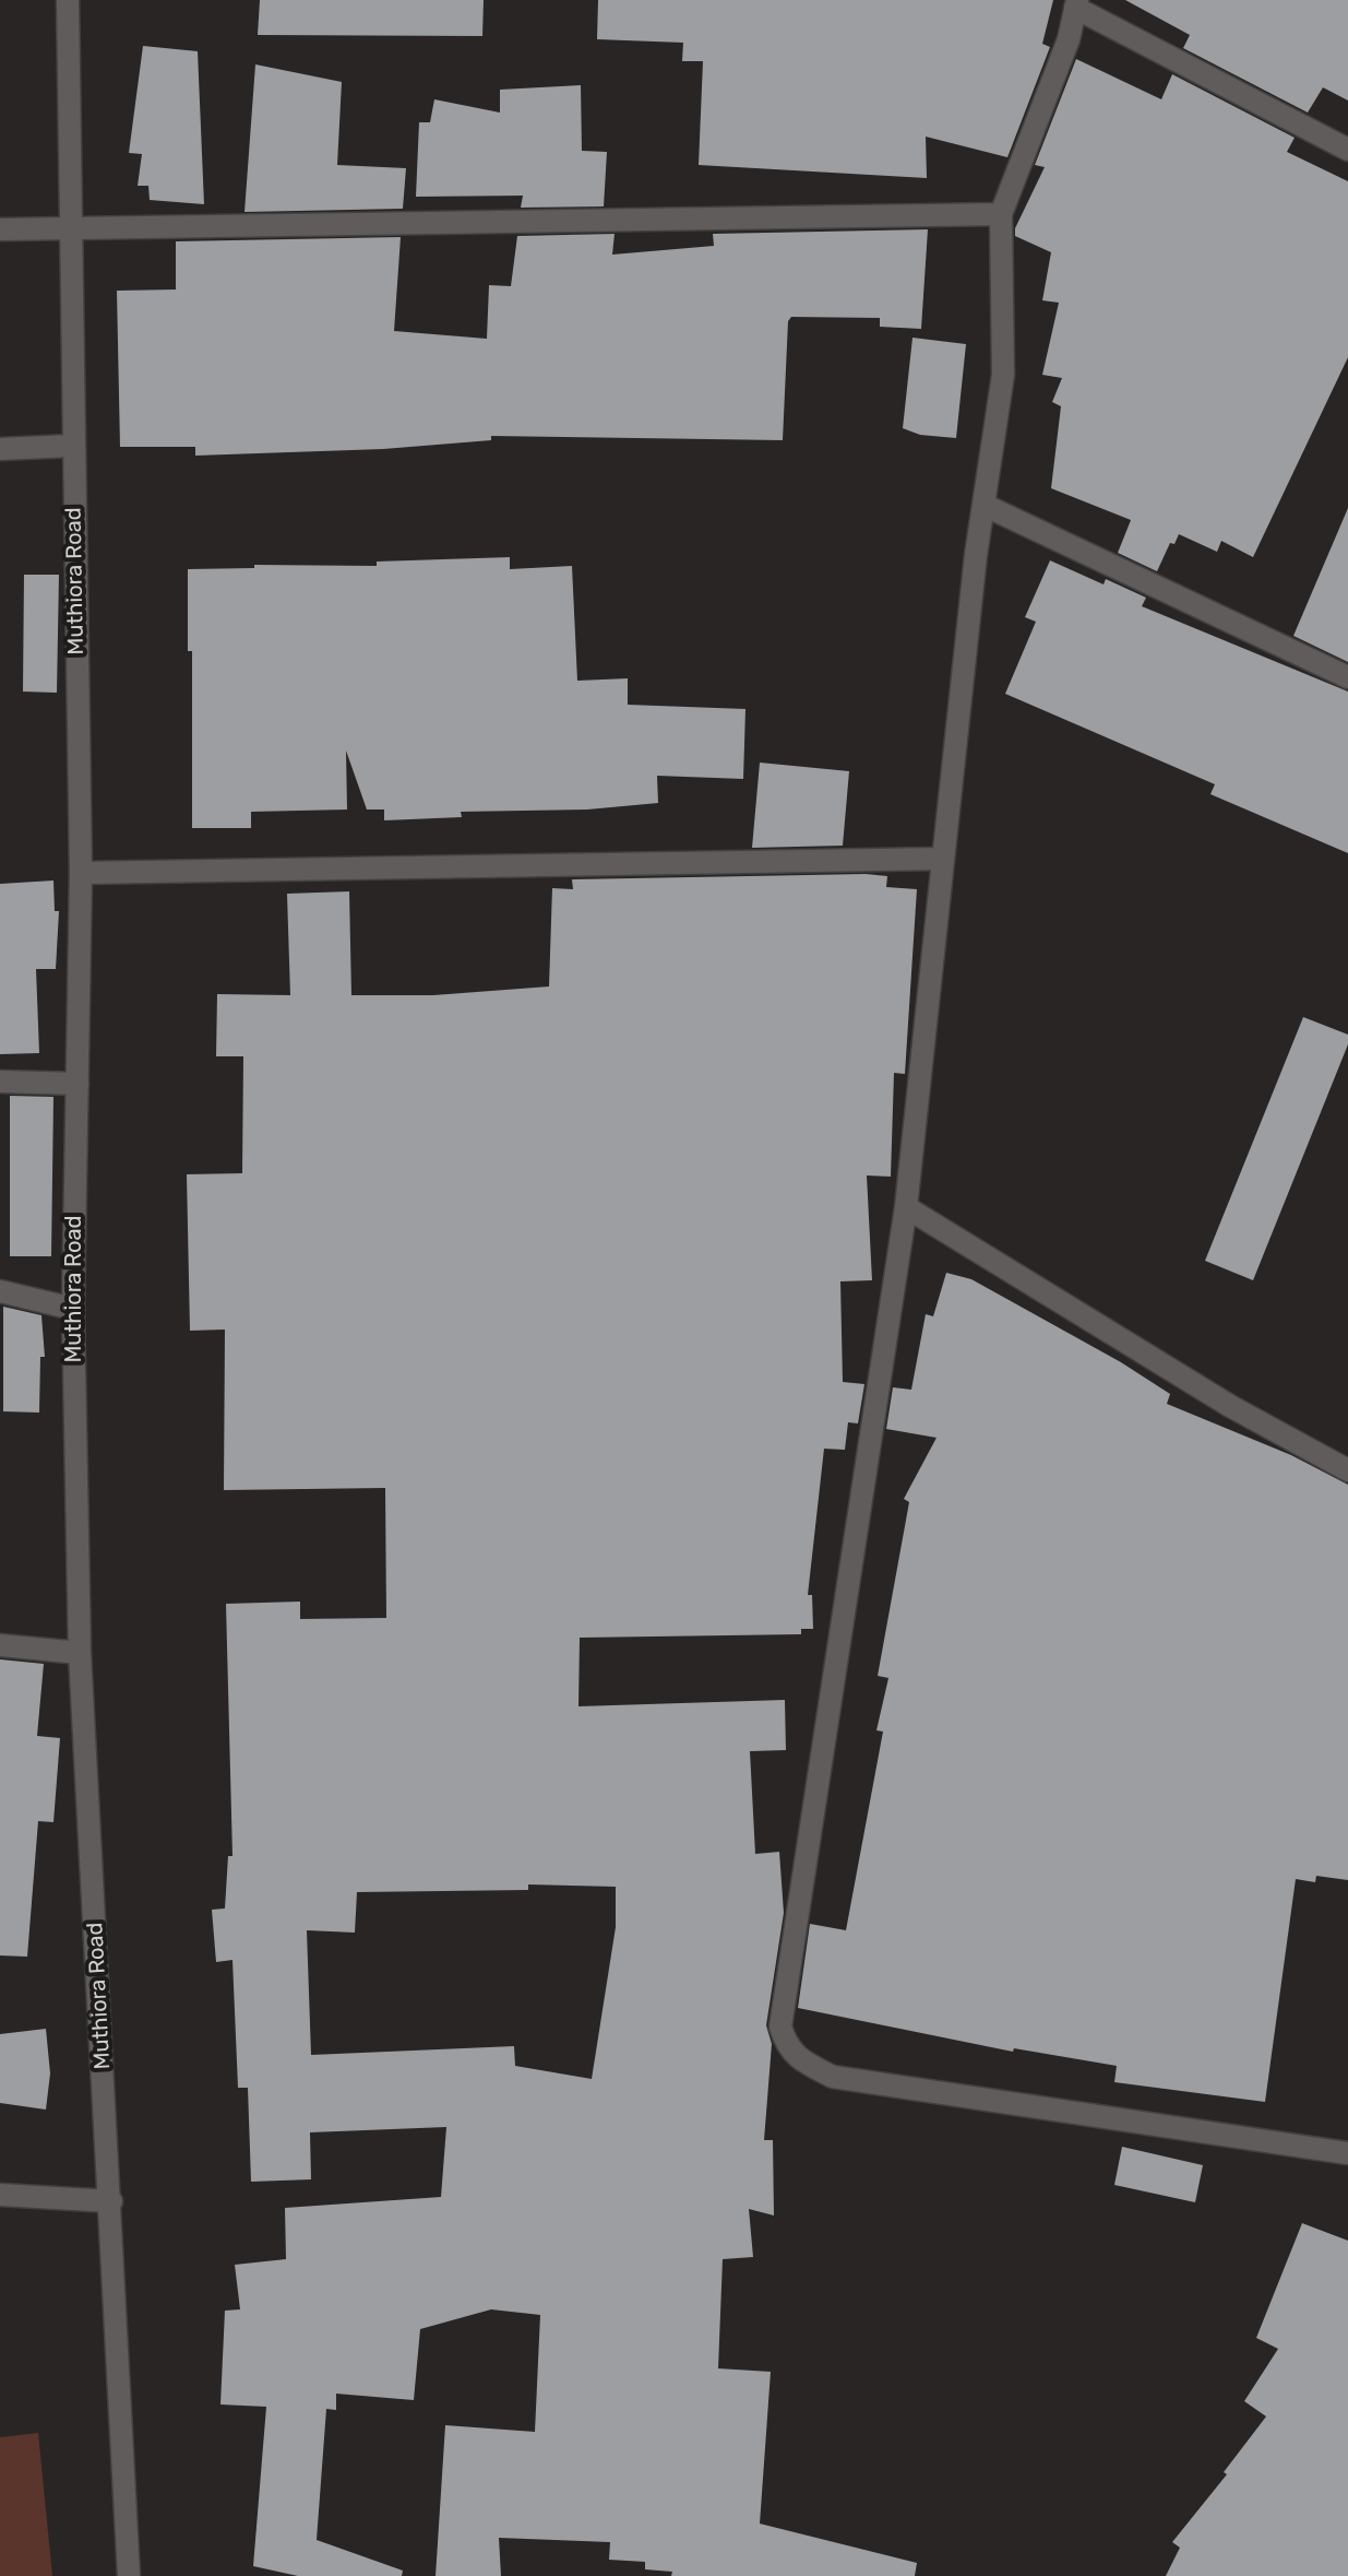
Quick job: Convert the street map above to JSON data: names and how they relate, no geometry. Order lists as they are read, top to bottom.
{
  "streets": {
    "street": ["Muthiora Road"]
  }
}
